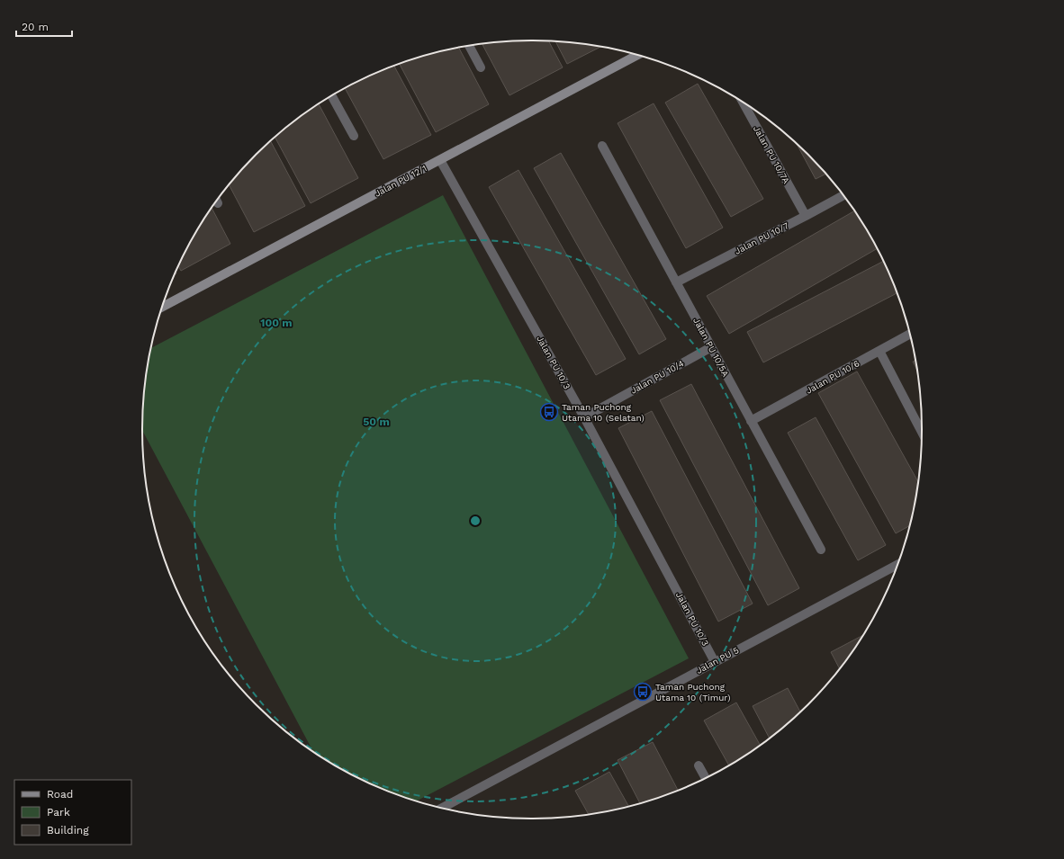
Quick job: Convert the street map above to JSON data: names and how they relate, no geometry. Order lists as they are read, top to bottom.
{
  "streets": {
    "street": [
      "Jalan PU 10/7A",
      "Jalan PU 12/1",
      "Jalan PU 10/7",
      "Jalan PU 10/5A",
      "Jalan PU 10/3",
      "Jalan PU 10/4",
      "Jalan PU 10/6",
      "Jalan PU 5"
    ]
  },
  "crossings": [
    ["Jalan PU 10/7A", "Jalan PU 10/7"],
    ["Jalan PU 12/1", "Jalan PU 10/3"],
    ["Jalan PU 10/7", "Jalan PU 10/5A"],
    ["Jalan PU 10/5A", "Jalan PU 10/4"],
    ["Jalan PU 10/5A", "Jalan PU 10/6"],
    ["Jalan PU 10/3", "Jalan PU 10/4"],
    ["Jalan PU 10/3", "Jalan PU 5"]
  ],
  "places": {
    "bus stop": ["Taman Puchong Utama 10 (Selatan)", "Taman Puchong Utama 10 (Timur)"]
  },
  "legend": ["Road", "Park", "Building"],
  "scale_bar": "20 m",
  "rings": ["100 m", "50 m"]
}
